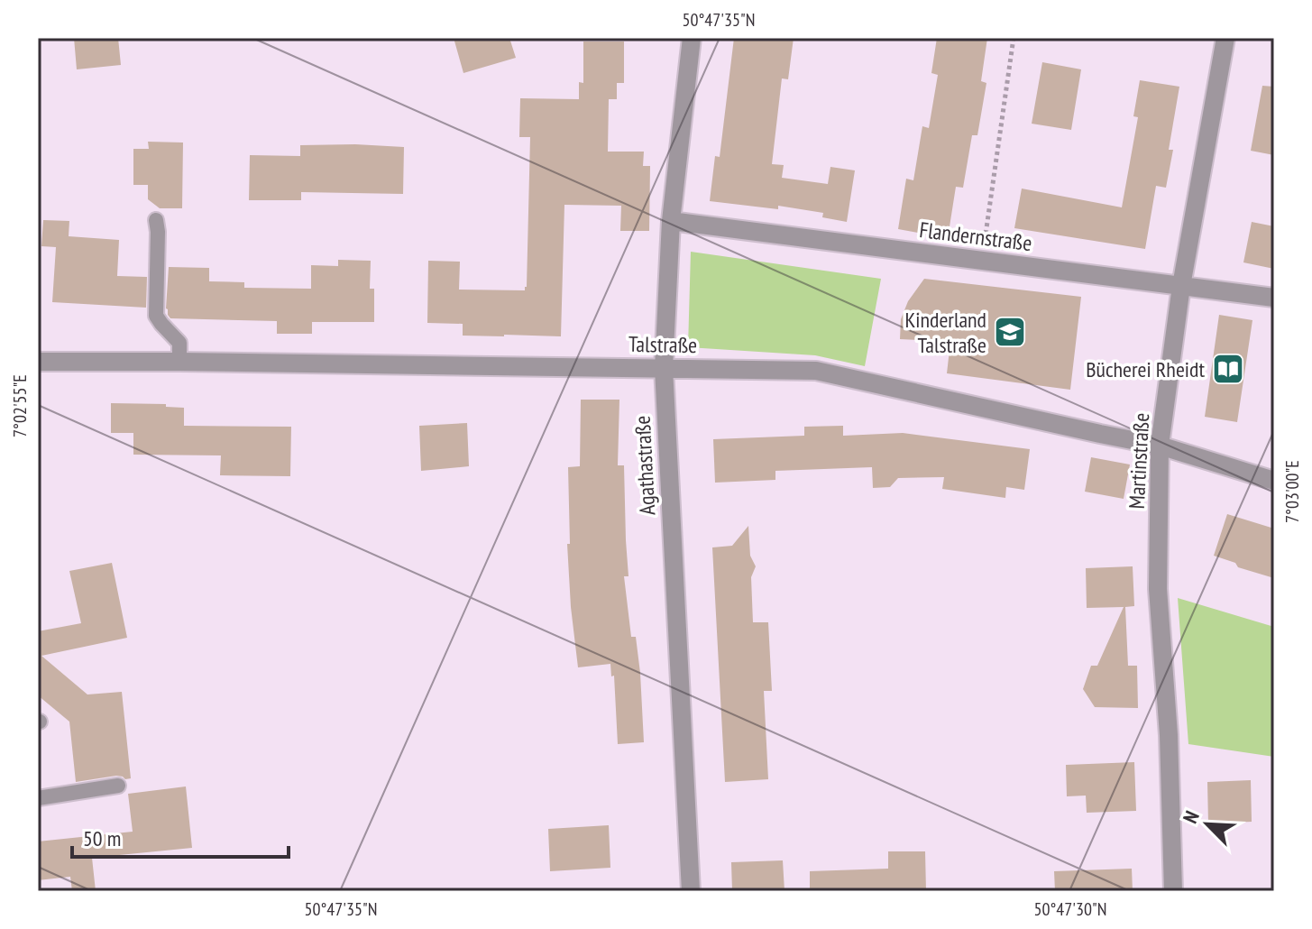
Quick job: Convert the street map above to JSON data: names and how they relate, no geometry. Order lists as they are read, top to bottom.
{
  "streets": {
    "street": [
      "Flandernstraße",
      "Talstraße",
      "Martinstraße",
      "Agathastraße"
    ]
  },
  "crossings": [
    ["Flandernstraße", "Martinstraße"],
    ["Flandernstraße", "Agathastraße"],
    ["Talstraße", "Martinstraße"],
    ["Talstraße", "Agathastraße"]
  ],
  "places": {
    "school or university": ["Kinderland Talstraße"],
    "library": ["Bücherei Rheidt"]
  },
  "scale_bar": "50 m",
  "north": "top left",
  "coordinates": [
    "50°47'35\"N",
    "7°02'55\"E",
    "7°03'00\"E",
    "50°47'30\"N"
  ]
}
